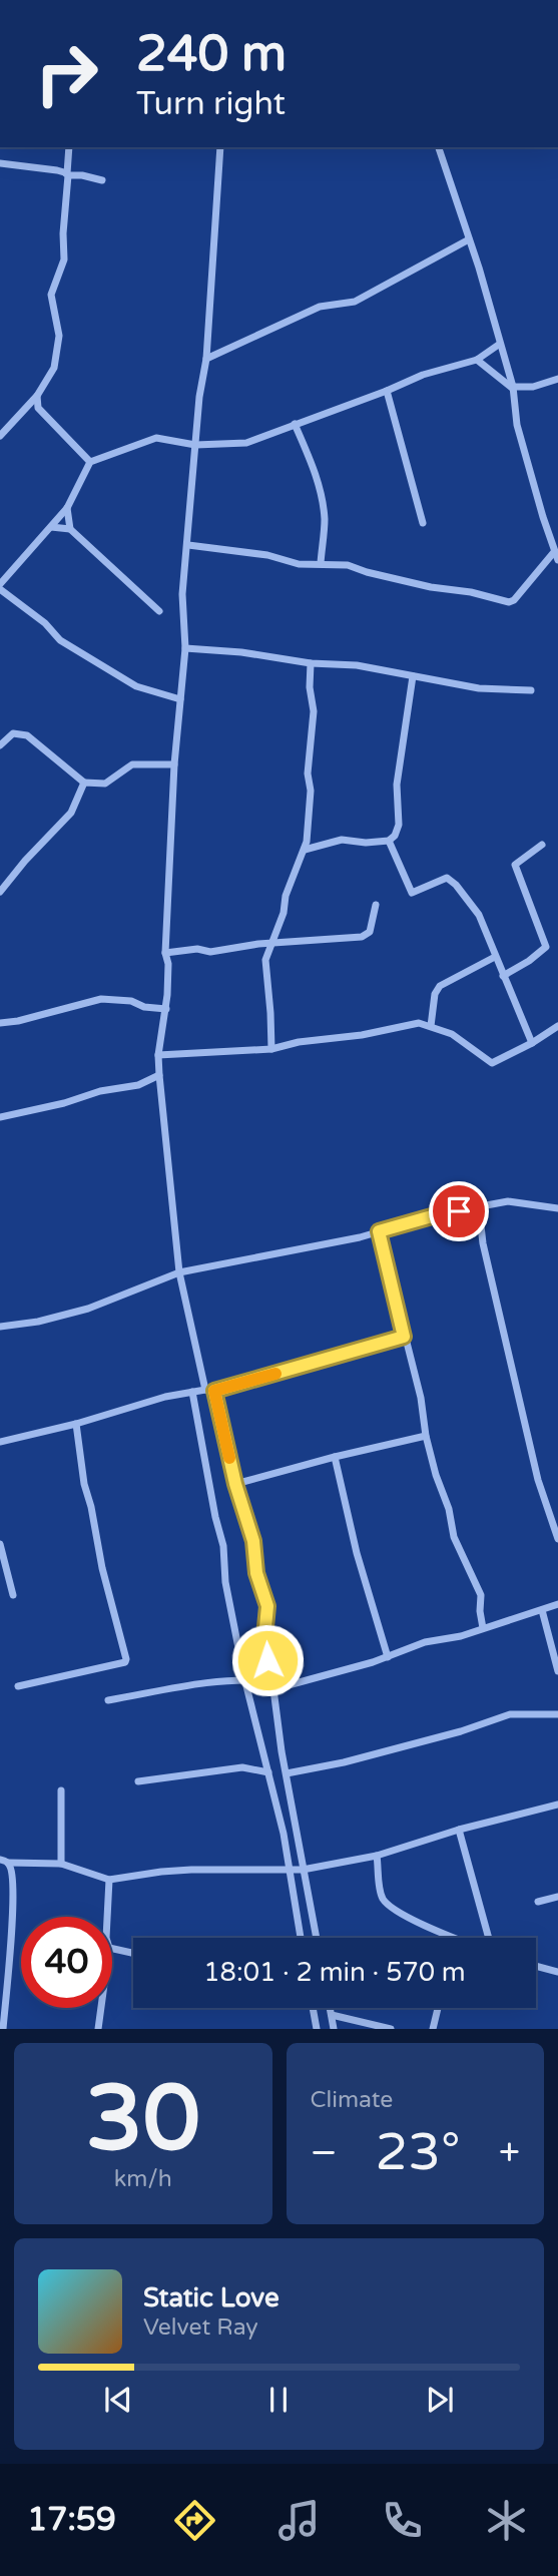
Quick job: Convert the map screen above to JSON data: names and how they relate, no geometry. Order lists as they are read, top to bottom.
{
  "page": {
    "turn": ["240 m", "Turn right"],
    "limit": "40",
    "trip": "18:01 · 2 min · 570 m",
    "tile": [
      ["30", "km/h"],
      "Climate"
    ],
    "heat": ["−", "23°", "+"],
    "song": ["Static Love", "Velvet Ray"],
    "tabs": "17:59"
  }
}
